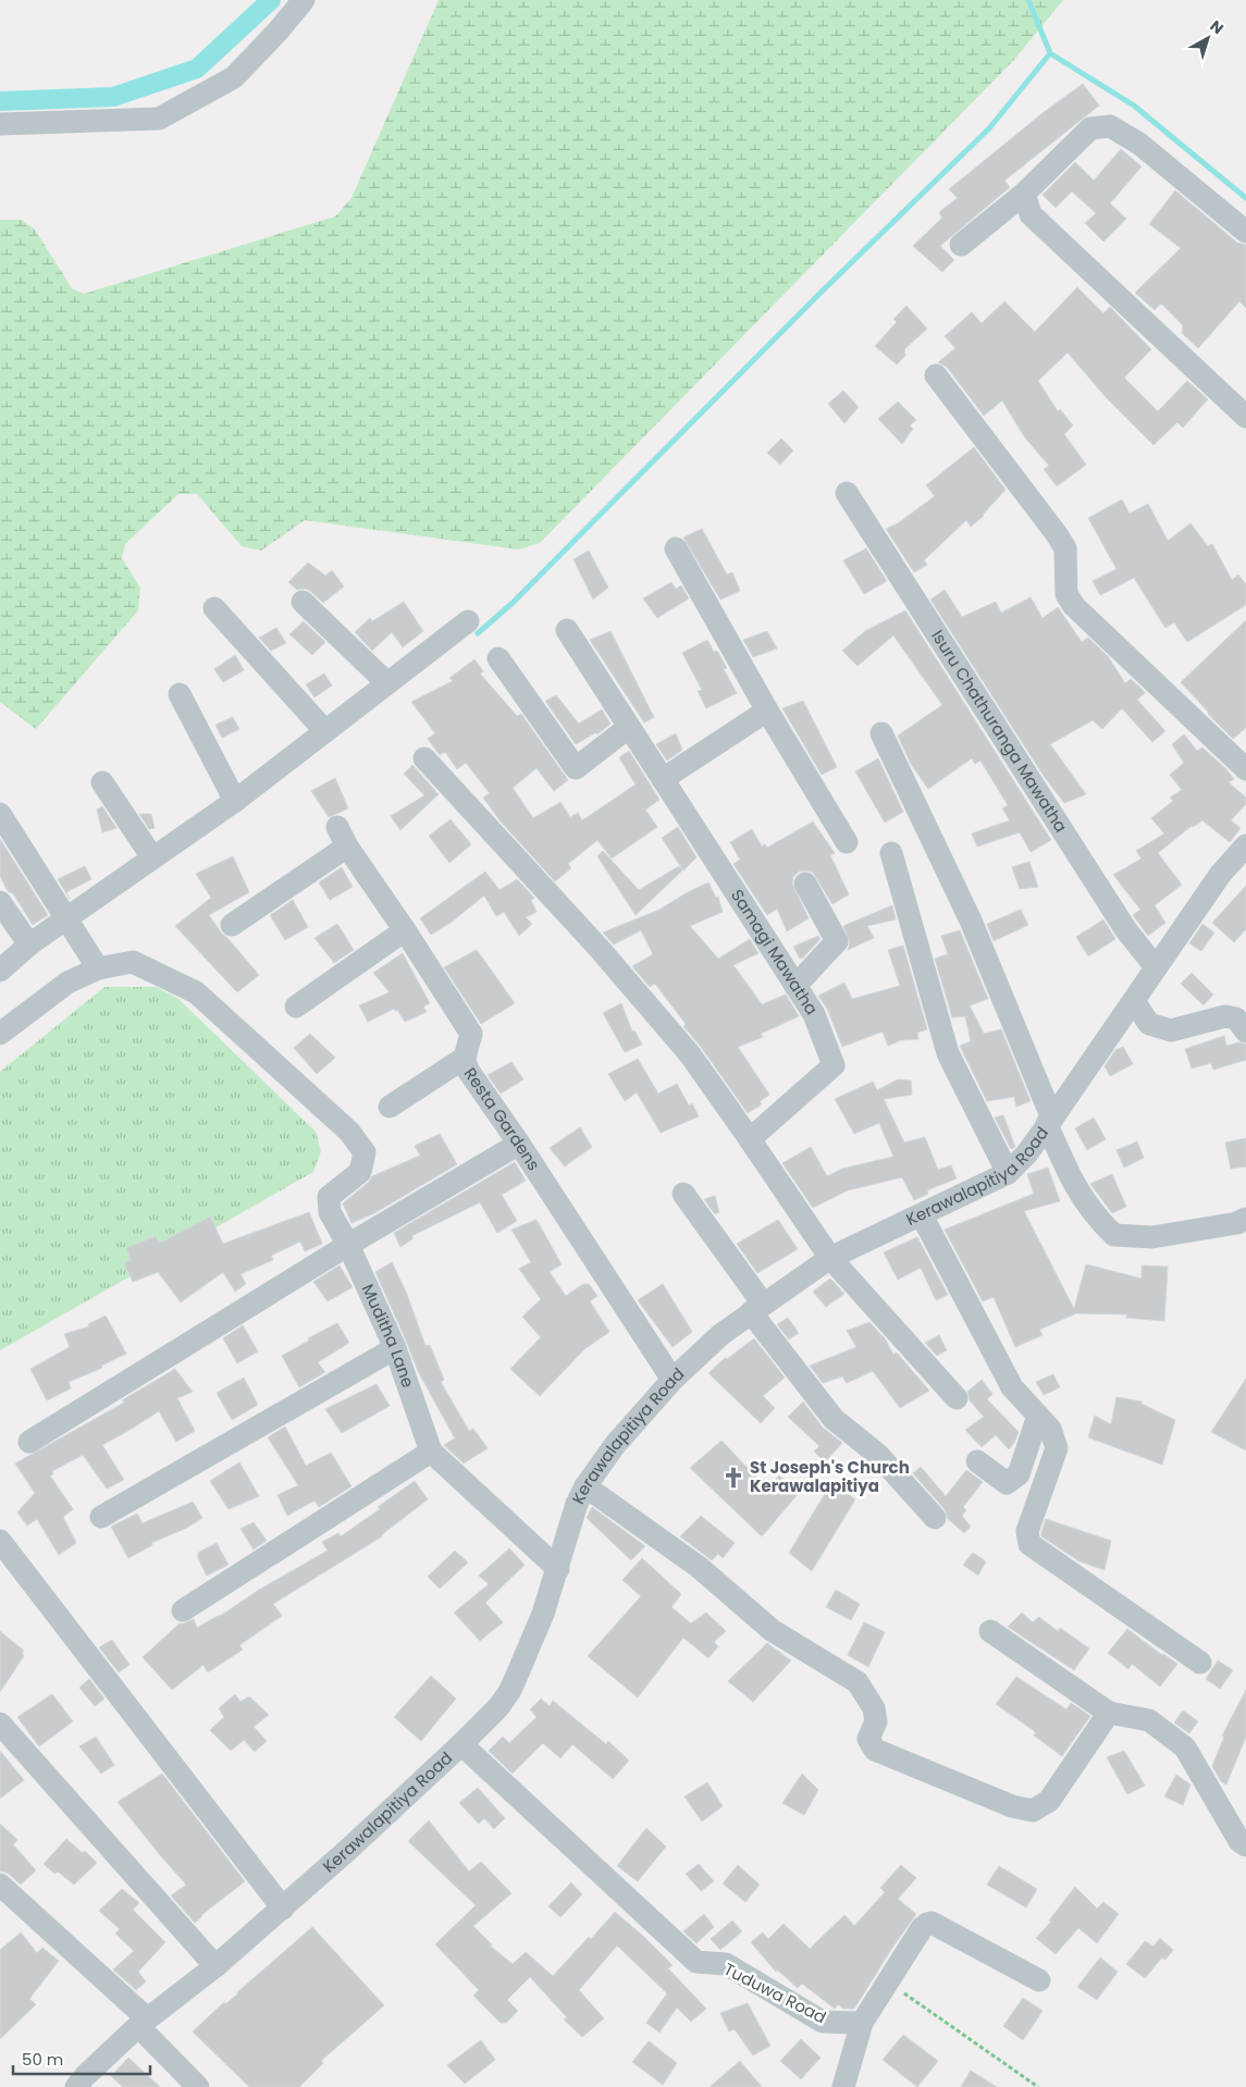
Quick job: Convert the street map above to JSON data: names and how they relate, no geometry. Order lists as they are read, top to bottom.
{
  "streets": {
    "street": [
      "Isuru Chathuranga Mawatha",
      "Samagi Mawatha",
      "Resta Gardens",
      "Kerawalapitiya Road",
      "Muditha Lane",
      "Tuduwa Road"
    ]
  },
  "crossings": [
    ["Isuru Chathuranga Mawatha", "Kerawalapitiya Road"],
    ["Resta Gardens", "Kerawalapitiya Road"],
    ["Kerawalapitiya Road", "Muditha Lane"],
    ["Kerawalapitiya Road", "Tuduwa Road"]
  ],
  "places": {
    "church": ["St Joseph's Church Kerawalapitiya"]
  },
  "scale_bar": "50 m",
  "north": "top right"
}
